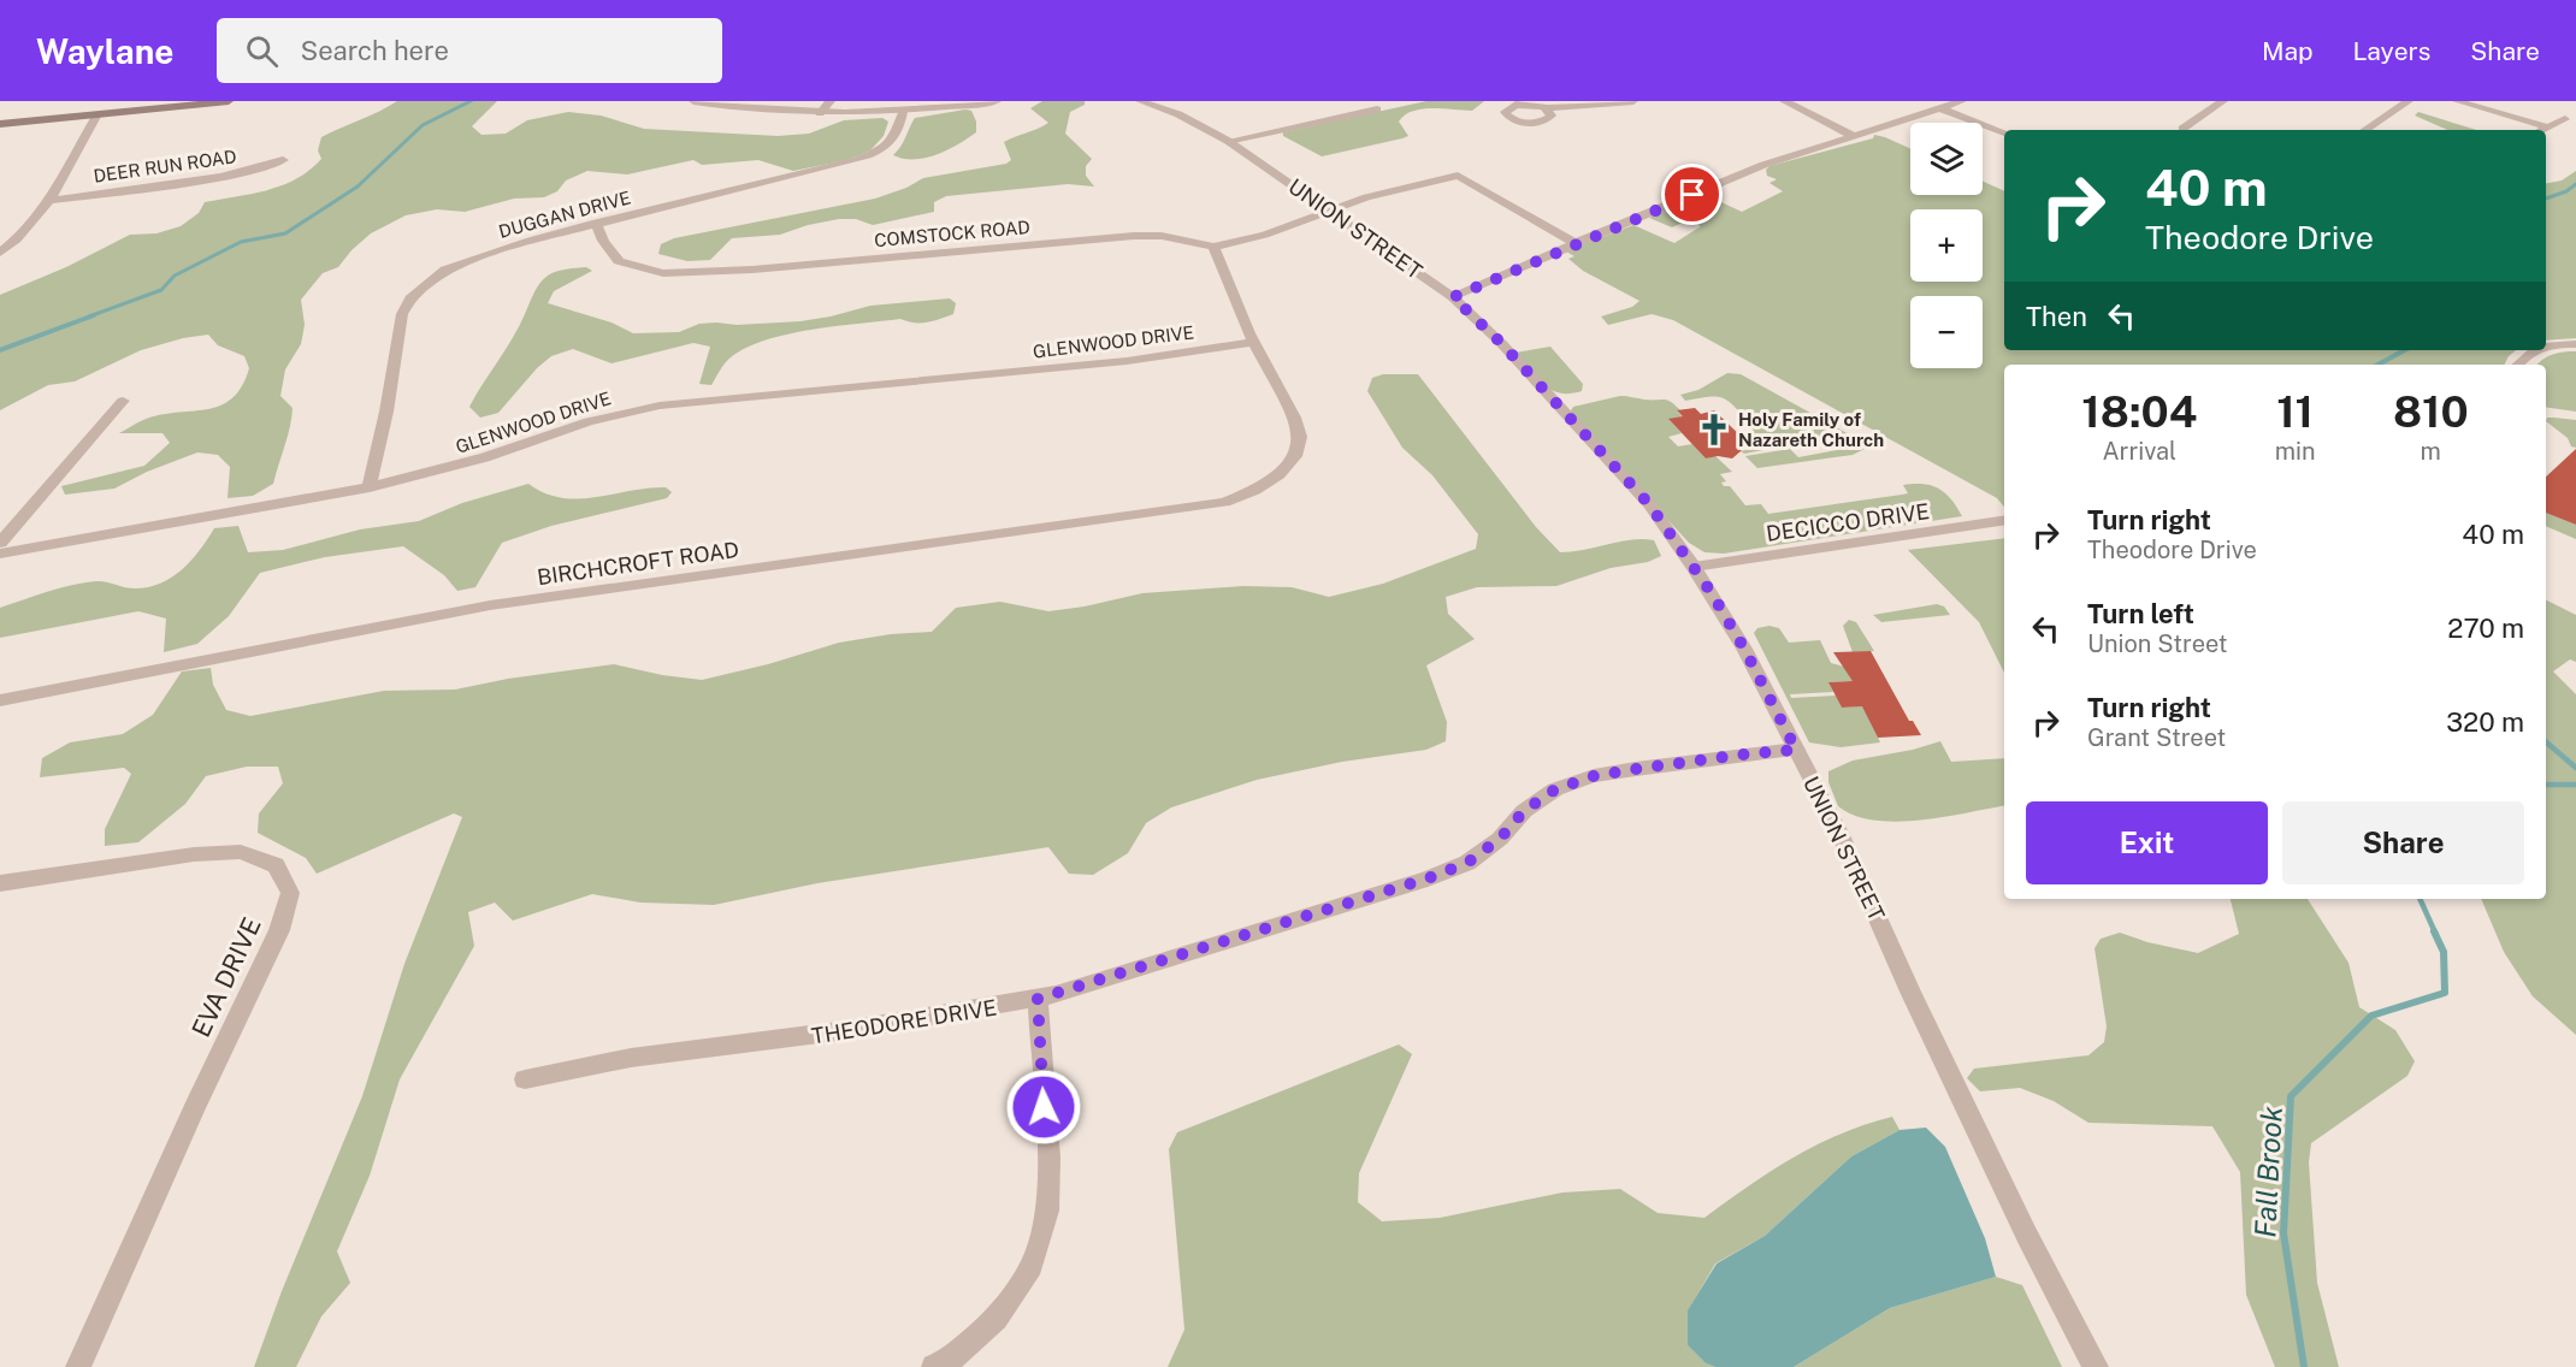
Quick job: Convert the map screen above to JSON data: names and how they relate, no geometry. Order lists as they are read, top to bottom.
{
  "streets": {
    "street": [
      "DEER RUN ROAD",
      "DUGGAN DRIVE",
      "UNION STREET",
      "COMSTOCK ROAD",
      "GLENWOOD DRIVE",
      "DECICCO DRIVE",
      "BIRCHCROFT ROAD",
      "EVA DRIVE",
      "THEODORE DRIVE"
    ]
  },
  "crossings": [
    ["DUGGAN DRIVE", "COMSTOCK ROAD"],
    ["DUGGAN DRIVE", "GLENWOOD DRIVE"],
    ["UNION STREET", "COMSTOCK ROAD"],
    ["UNION STREET", "DECICCO DRIVE"],
    ["UNION STREET", "THEODORE DRIVE"],
    ["GLENWOOD DRIVE", "BIRCHCROFT ROAD"]
  ],
  "water": ["Fall Brook"],
  "places": {
    "church": ["Holy Family of Nazareth Church"]
  },
  "page": {
    "header": "Waylane",
    "search": "Search here",
    "nav": ["Map", "Layers", "Share"],
    "map_buttons": ["+", "−"],
    "turn": ["40 m", "Theodore Drive"],
    "then": "Then",
    "eta": [
      "18:04",
      "Arrival",
      "11",
      "min",
      "810",
      "m"
    ],
    "list": [
      {
        "name": "Turn right",
        "note": "Theodore Drive",
        "value": "40 m"
      },
      {
        "name": "Turn left",
        "note": "Union Street",
        "value": "270 m"
      },
      {
        "name": "Turn right",
        "note": "Grant Street",
        "value": "320 m"
      }
    ],
    "buttons": ["Exit", "Share"]
  }
}
